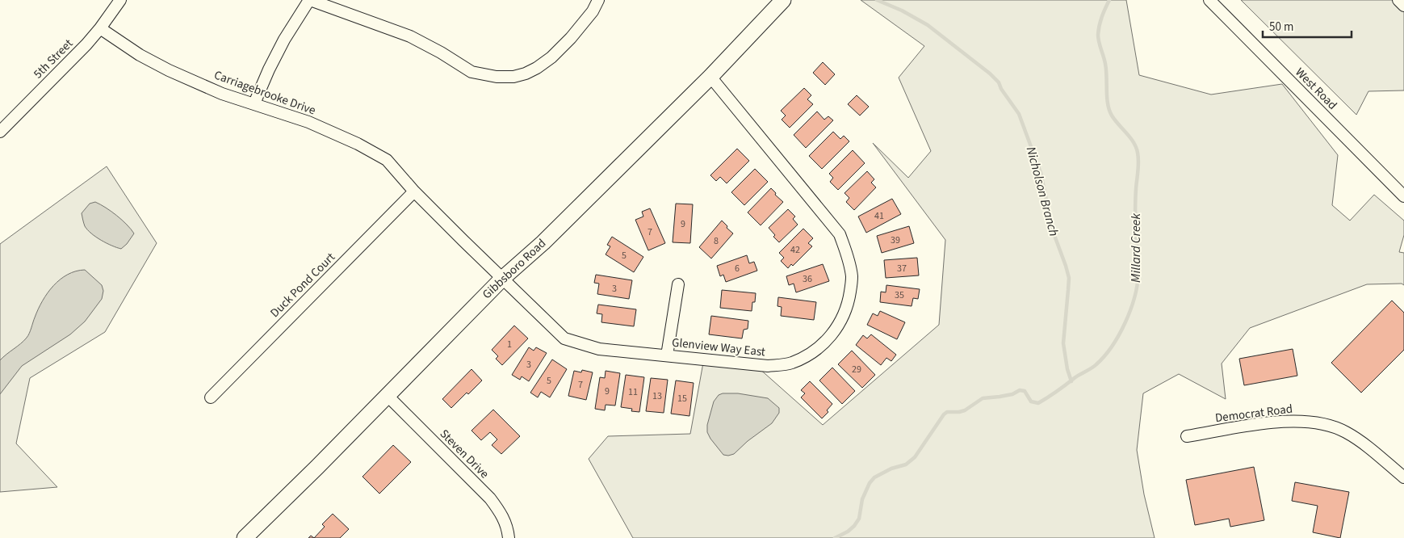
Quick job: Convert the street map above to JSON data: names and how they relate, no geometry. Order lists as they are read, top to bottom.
{
  "streets": {
    "street": [
      "5th Street",
      "West Road",
      "Carriagebrooke Drive",
      "Gibbsboro Road",
      "Duck Pond Court",
      "Glenview Way East",
      "Democrat Road",
      "Steven Drive"
    ]
  },
  "crossings": [
    ["5th Street", "Carriagebrooke Drive"],
    ["Carriagebrooke Drive", "Gibbsboro Road"],
    ["Carriagebrooke Drive", "Duck Pond Court"],
    ["Carriagebrooke Drive", "Glenview Way East"],
    ["Gibbsboro Road", "Glenview Way East"],
    ["Gibbsboro Road", "Steven Drive"]
  ],
  "water": ["Nicholson Branch", "Millard Creek"],
  "house_numbers": [
    "41",
    "9",
    "7",
    "39",
    "8",
    "42",
    "5",
    "6",
    "37",
    "36",
    "3",
    "35",
    "1",
    "3",
    "29",
    "5",
    "7",
    "9",
    "11",
    "13",
    "15"
  ],
  "scale_bar": "50 m"
}
